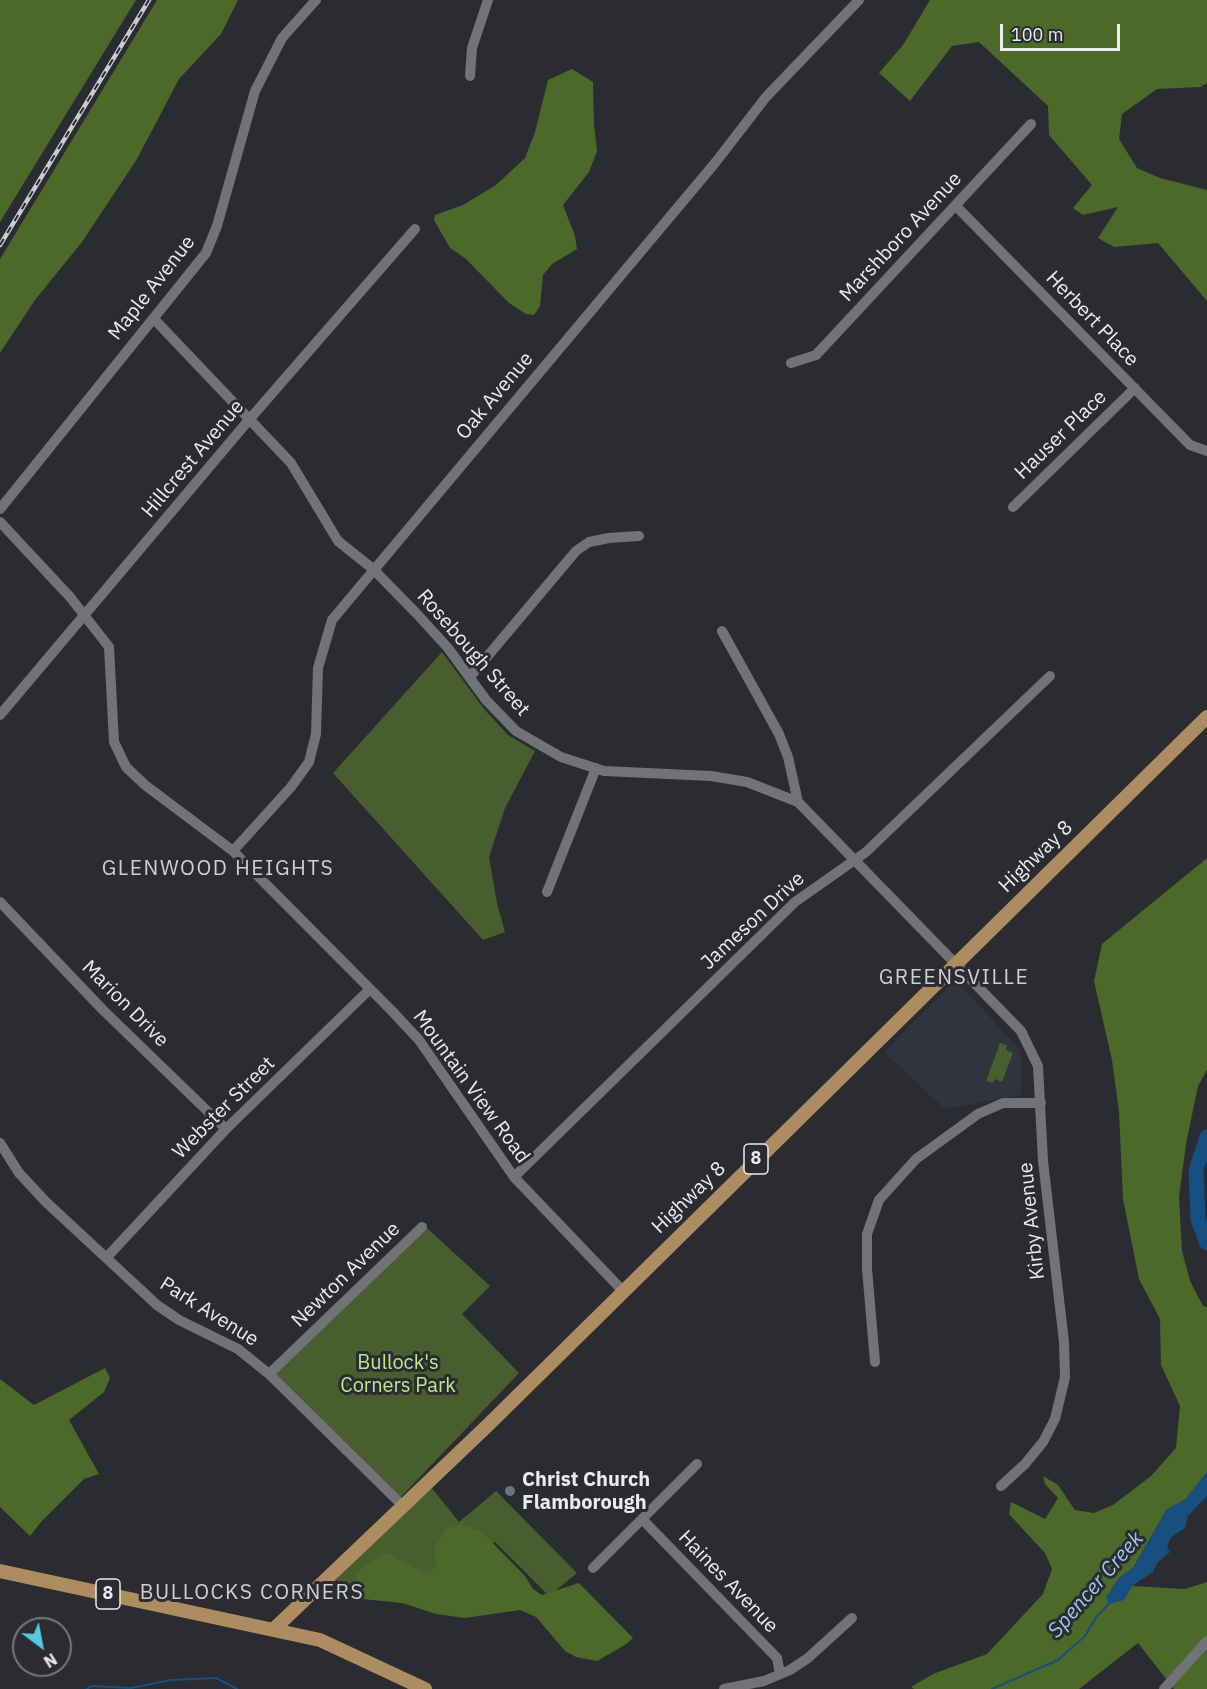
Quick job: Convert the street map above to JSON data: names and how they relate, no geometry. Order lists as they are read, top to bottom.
{
  "streets": {
    "main road": ["Highway 8", "8"],
    "street": [
      "Marshboro Avenue",
      "Maple Avenue",
      "Herbert Place",
      "Oak Avenue",
      "Hauser Place",
      "Hillcrest Avenue",
      "Rosebough Street",
      "Jameson Drive",
      "Marion Drive",
      "Mountain View Road",
      "Webster Street",
      "Kirby Avenue",
      "Newton Avenue",
      "Park Avenue",
      "Haines Avenue"
    ]
  },
  "crossings": [
    ["Marshboro Avenue", "Herbert Place"],
    ["Maple Avenue", "Rosebough Street"],
    ["Herbert Place", "Hauser Place"],
    ["Oak Avenue", "Rosebough Street"],
    ["Oak Avenue", "Mountain View Road"],
    ["Hillcrest Avenue", "Rosebough Street"],
    ["Hillcrest Avenue", "Mountain View Road"],
    ["Rosebough Street", "Highway 8"],
    ["Rosebough Street", "Jameson Drive"],
    ["Rosebough Street", "Kirby Avenue"],
    ["Highway 8", "Mountain View Road"],
    ["Highway 8", "8"],
    ["Highway 8", "Kirby Avenue"],
    ["Highway 8", "Park Avenue"],
    ["Jameson Drive", "Mountain View Road"],
    ["Marion Drive", "Webster Street"],
    ["Mountain View Road", "Webster Street"],
    ["Webster Street", "Park Avenue"],
    ["Newton Avenue", "Park Avenue"]
  ],
  "districts": ["GLENWOOD HEIGHTS", "GREENSVILLE", "BULLOCKS CORNERS"],
  "water": ["Spencer Creek"],
  "parks": ["Bullock's Corners Park"],
  "places": ["Christ Church Flamborough"],
  "scale_bar": "100 m",
  "north": "bottom right"
}
